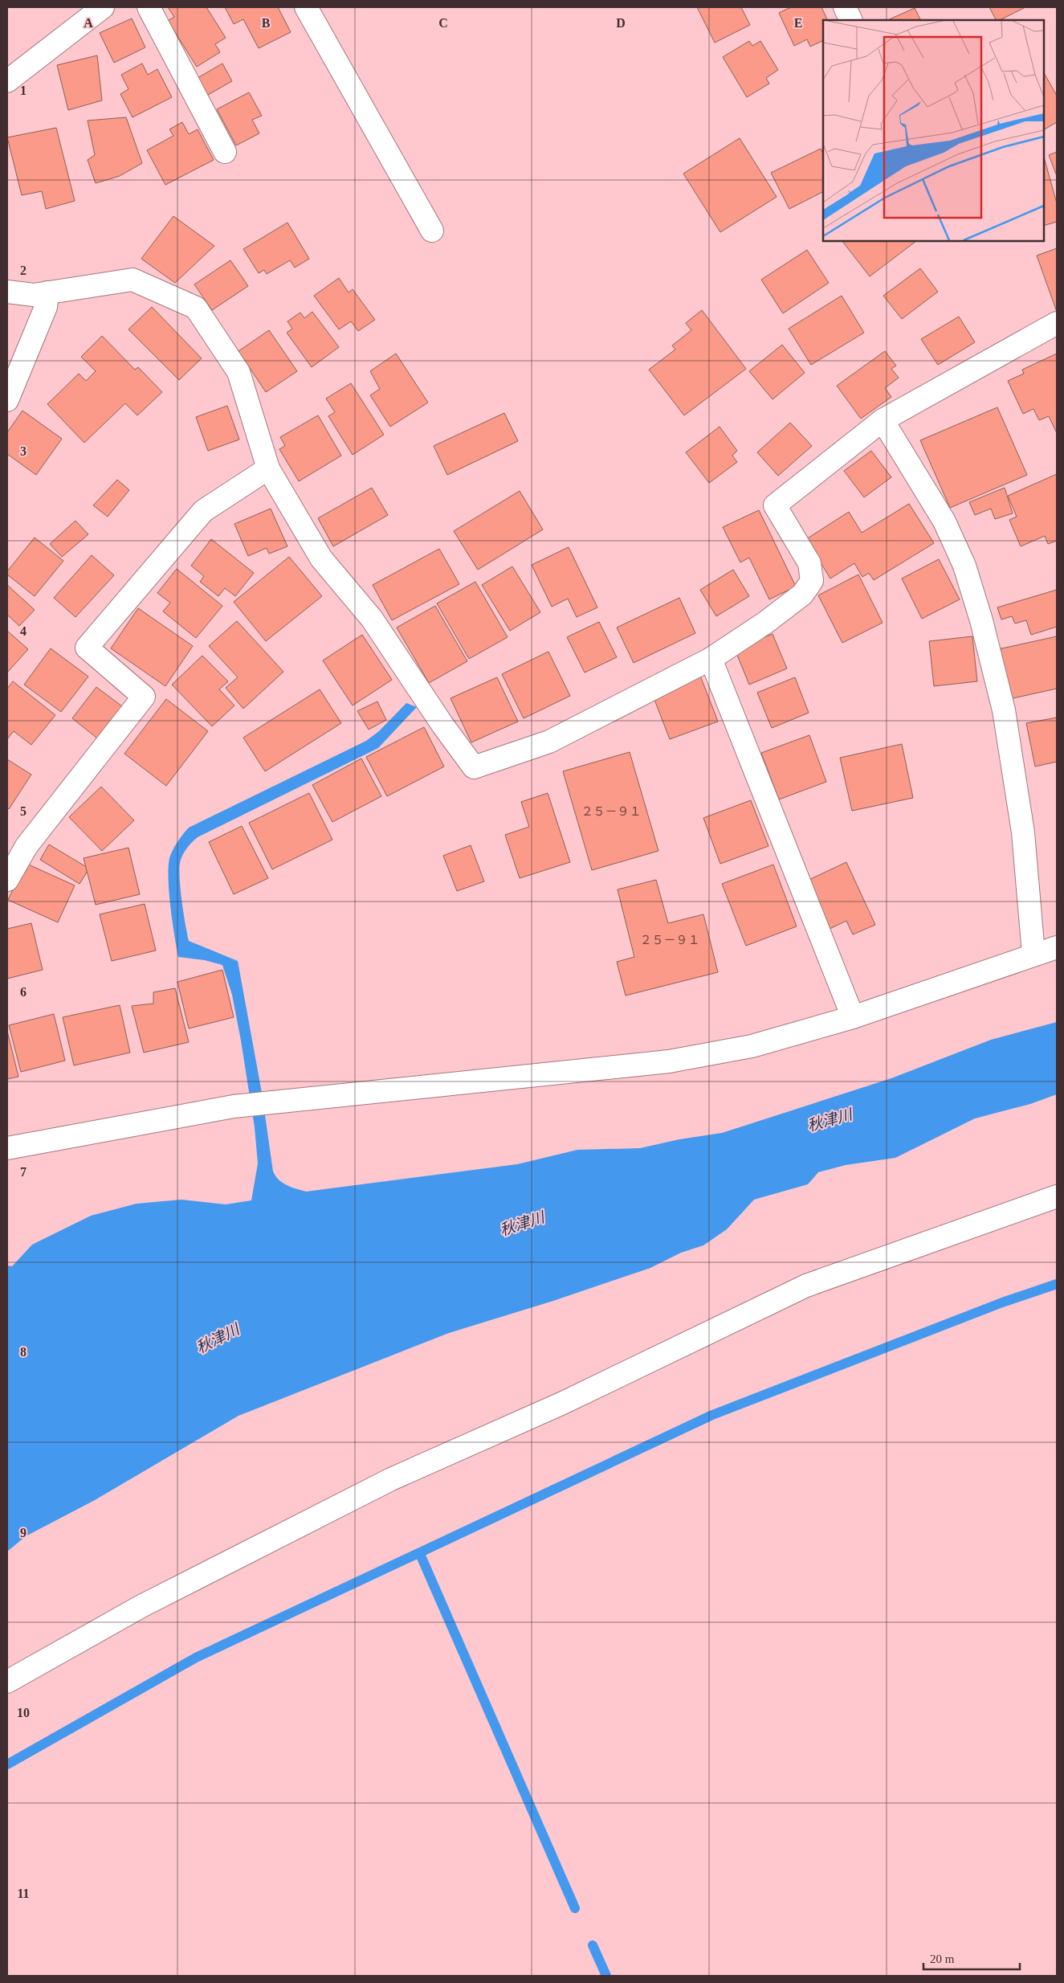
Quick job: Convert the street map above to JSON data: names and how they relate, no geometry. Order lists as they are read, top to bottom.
{
  "water": ["秋津川"],
  "house_numbers": ["２５－９１", "２５－９１"],
  "scale_bar": "20 m",
  "grid": {
    "columns": [
      "A",
      "B",
      "C",
      "D",
      "E"
    ],
    "rows": [
      "1",
      "2",
      "3",
      "4",
      "5",
      "6",
      "7",
      "8",
      "9",
      "10",
      "11"
    ]
  }
}
